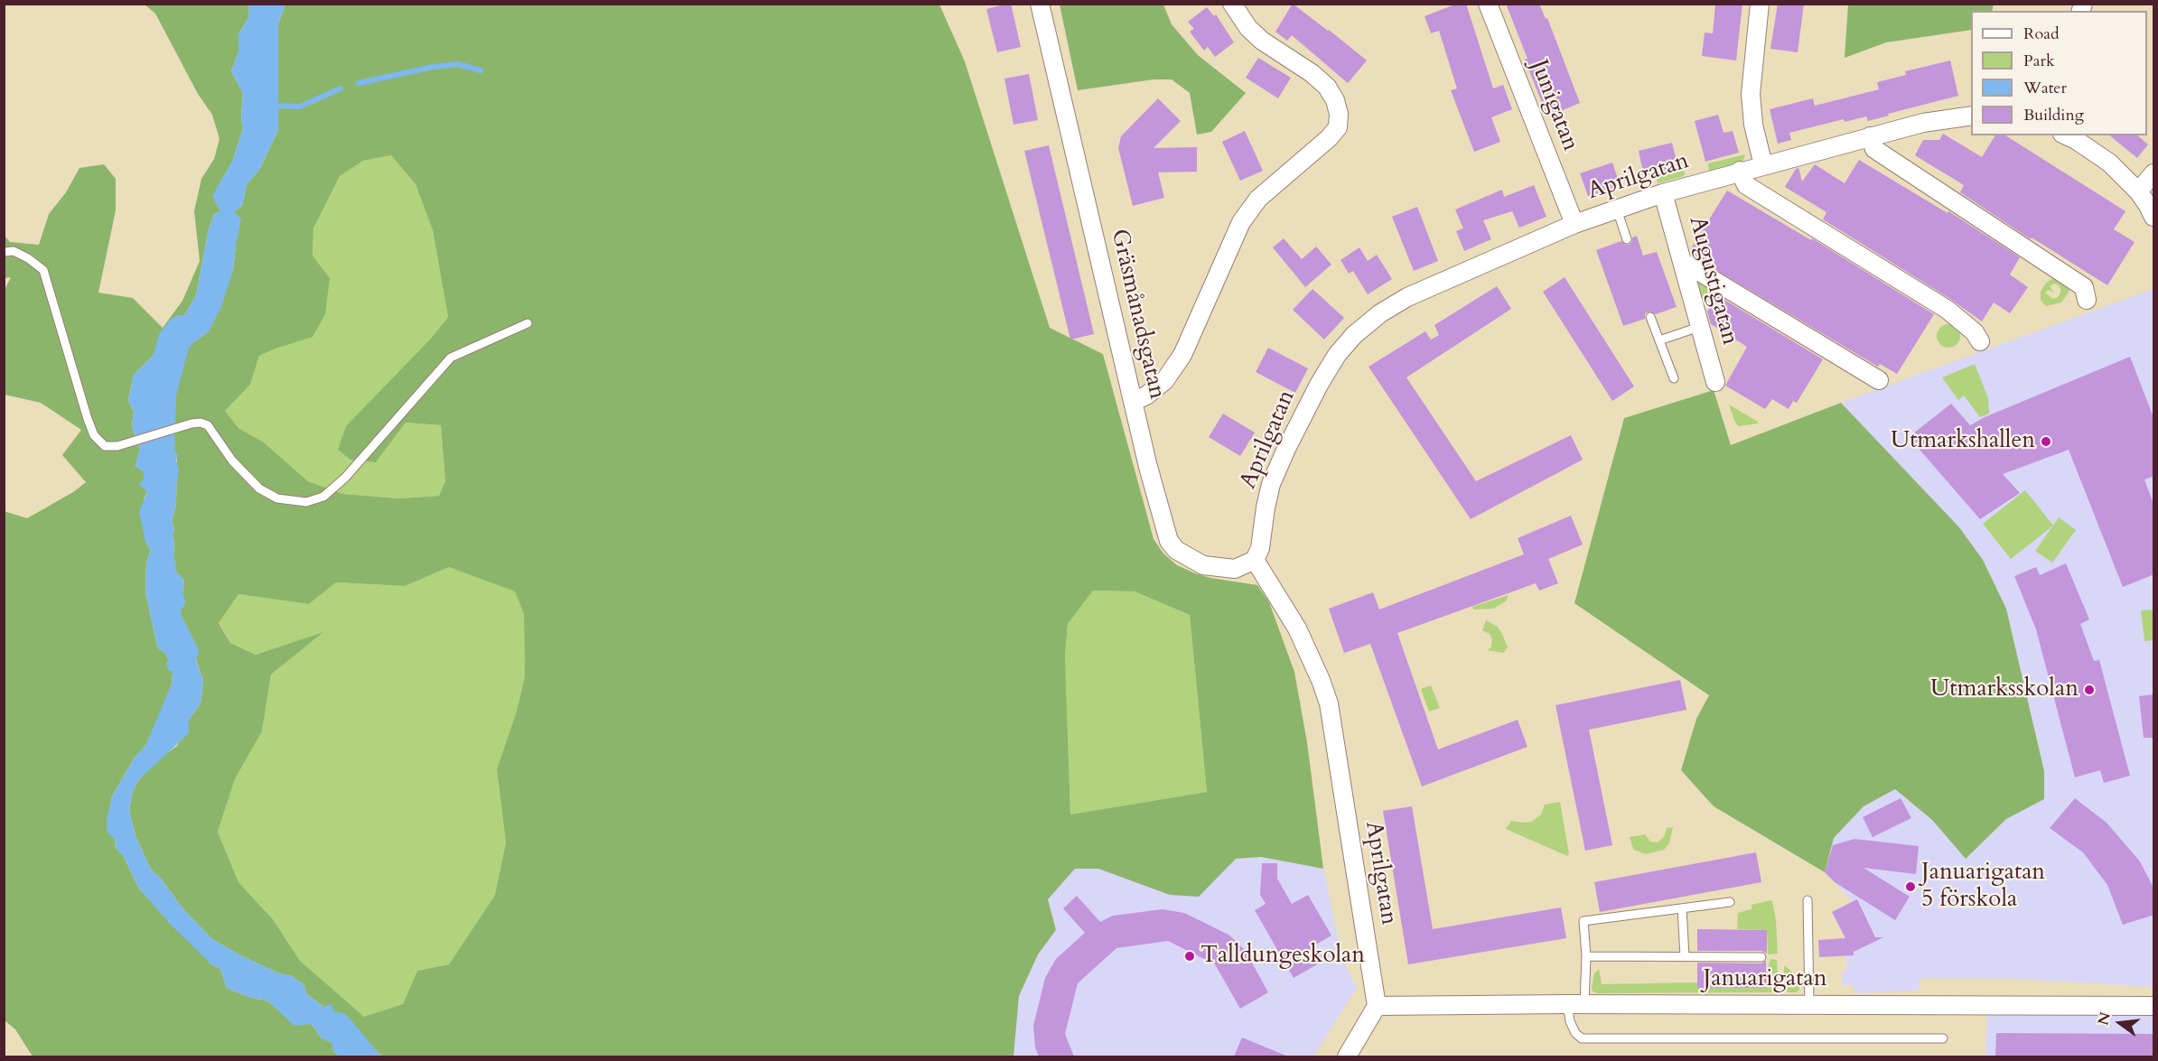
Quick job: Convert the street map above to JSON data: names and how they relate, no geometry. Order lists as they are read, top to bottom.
{
  "streets": {
    "street": [
      "Junigatan",
      "Aprilgatan",
      "Augustigatan",
      "Gräsmånadsgatan",
      "Januarigatan"
    ]
  },
  "crossings": [
    ["Junigatan", "Aprilgatan"],
    ["Aprilgatan", "Augustigatan"],
    ["Aprilgatan", "Gräsmånadsgatan"],
    ["Aprilgatan", "Januarigatan"]
  ],
  "places": [
    "Utmarkshallen",
    "Utmarksskolan",
    "Januarigatan 5 förskola",
    "Talldungeskolan"
  ],
  "legend": [
    "Road",
    "Park",
    "Water",
    "Building"
  ],
  "north": "left"
}
